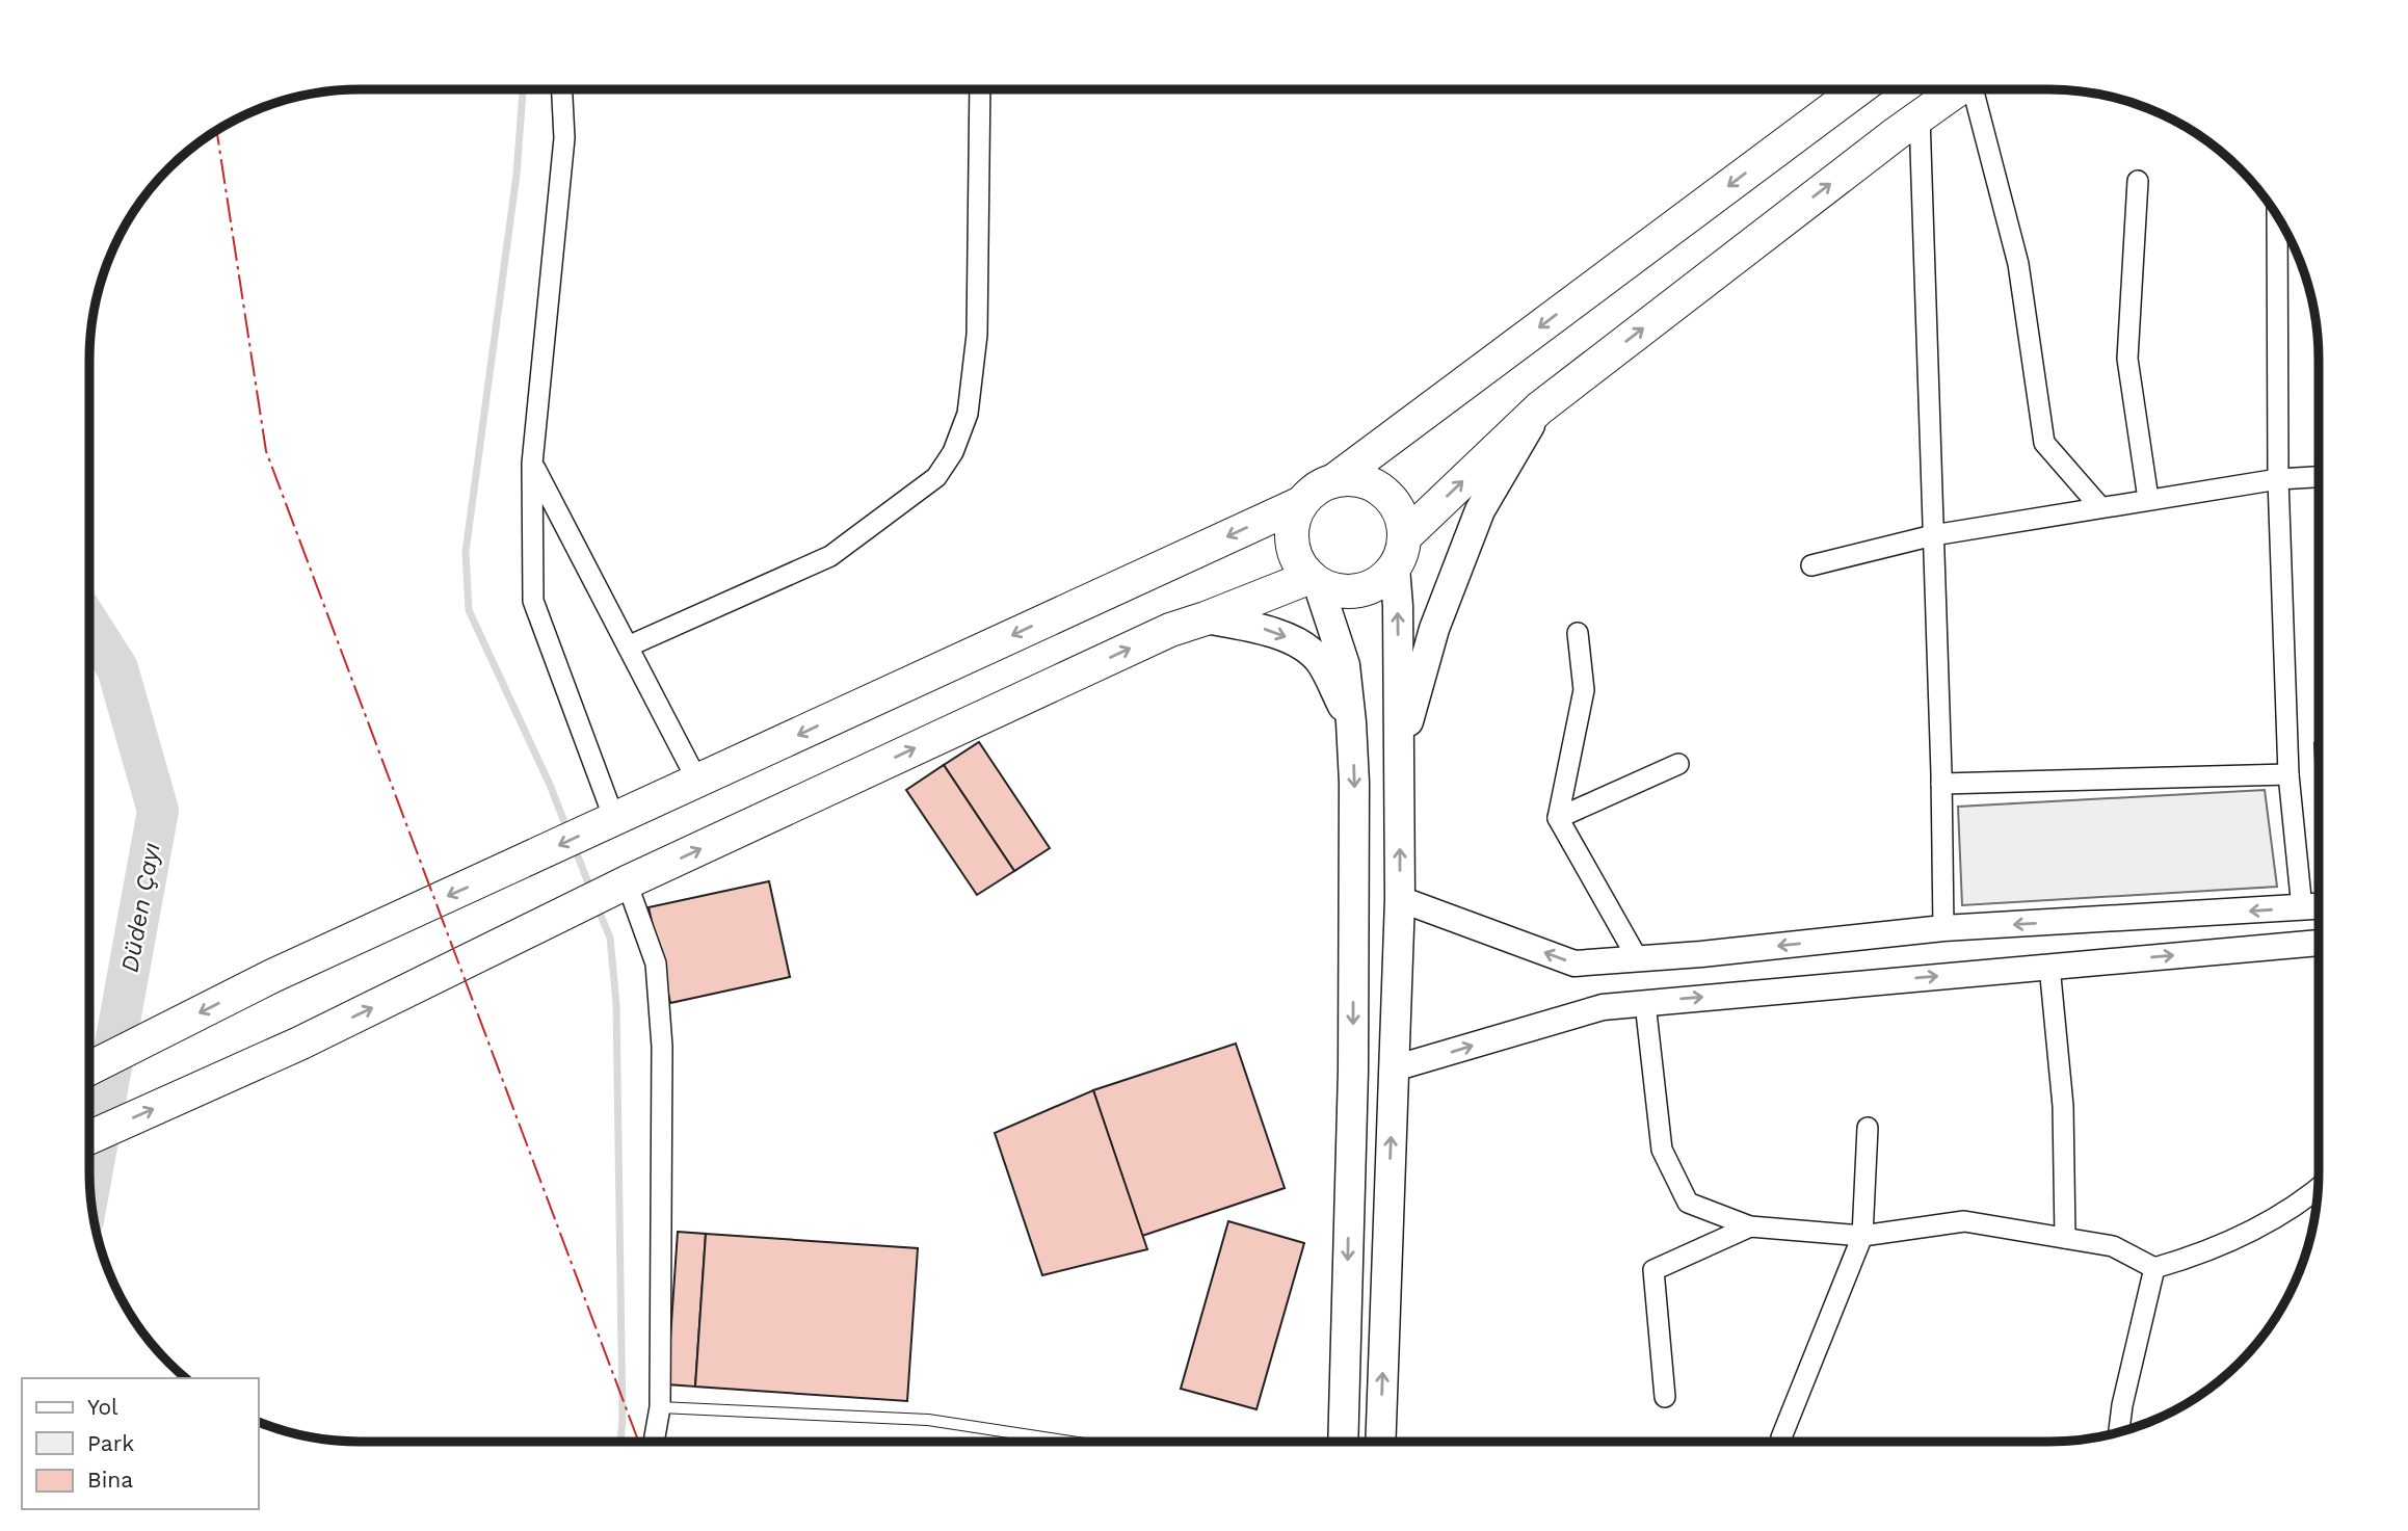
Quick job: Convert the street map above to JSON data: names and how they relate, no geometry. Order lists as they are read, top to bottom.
{
  "water": ["Düden Çayı"],
  "legend": ["Yol", "Park", "Bina"]
}
